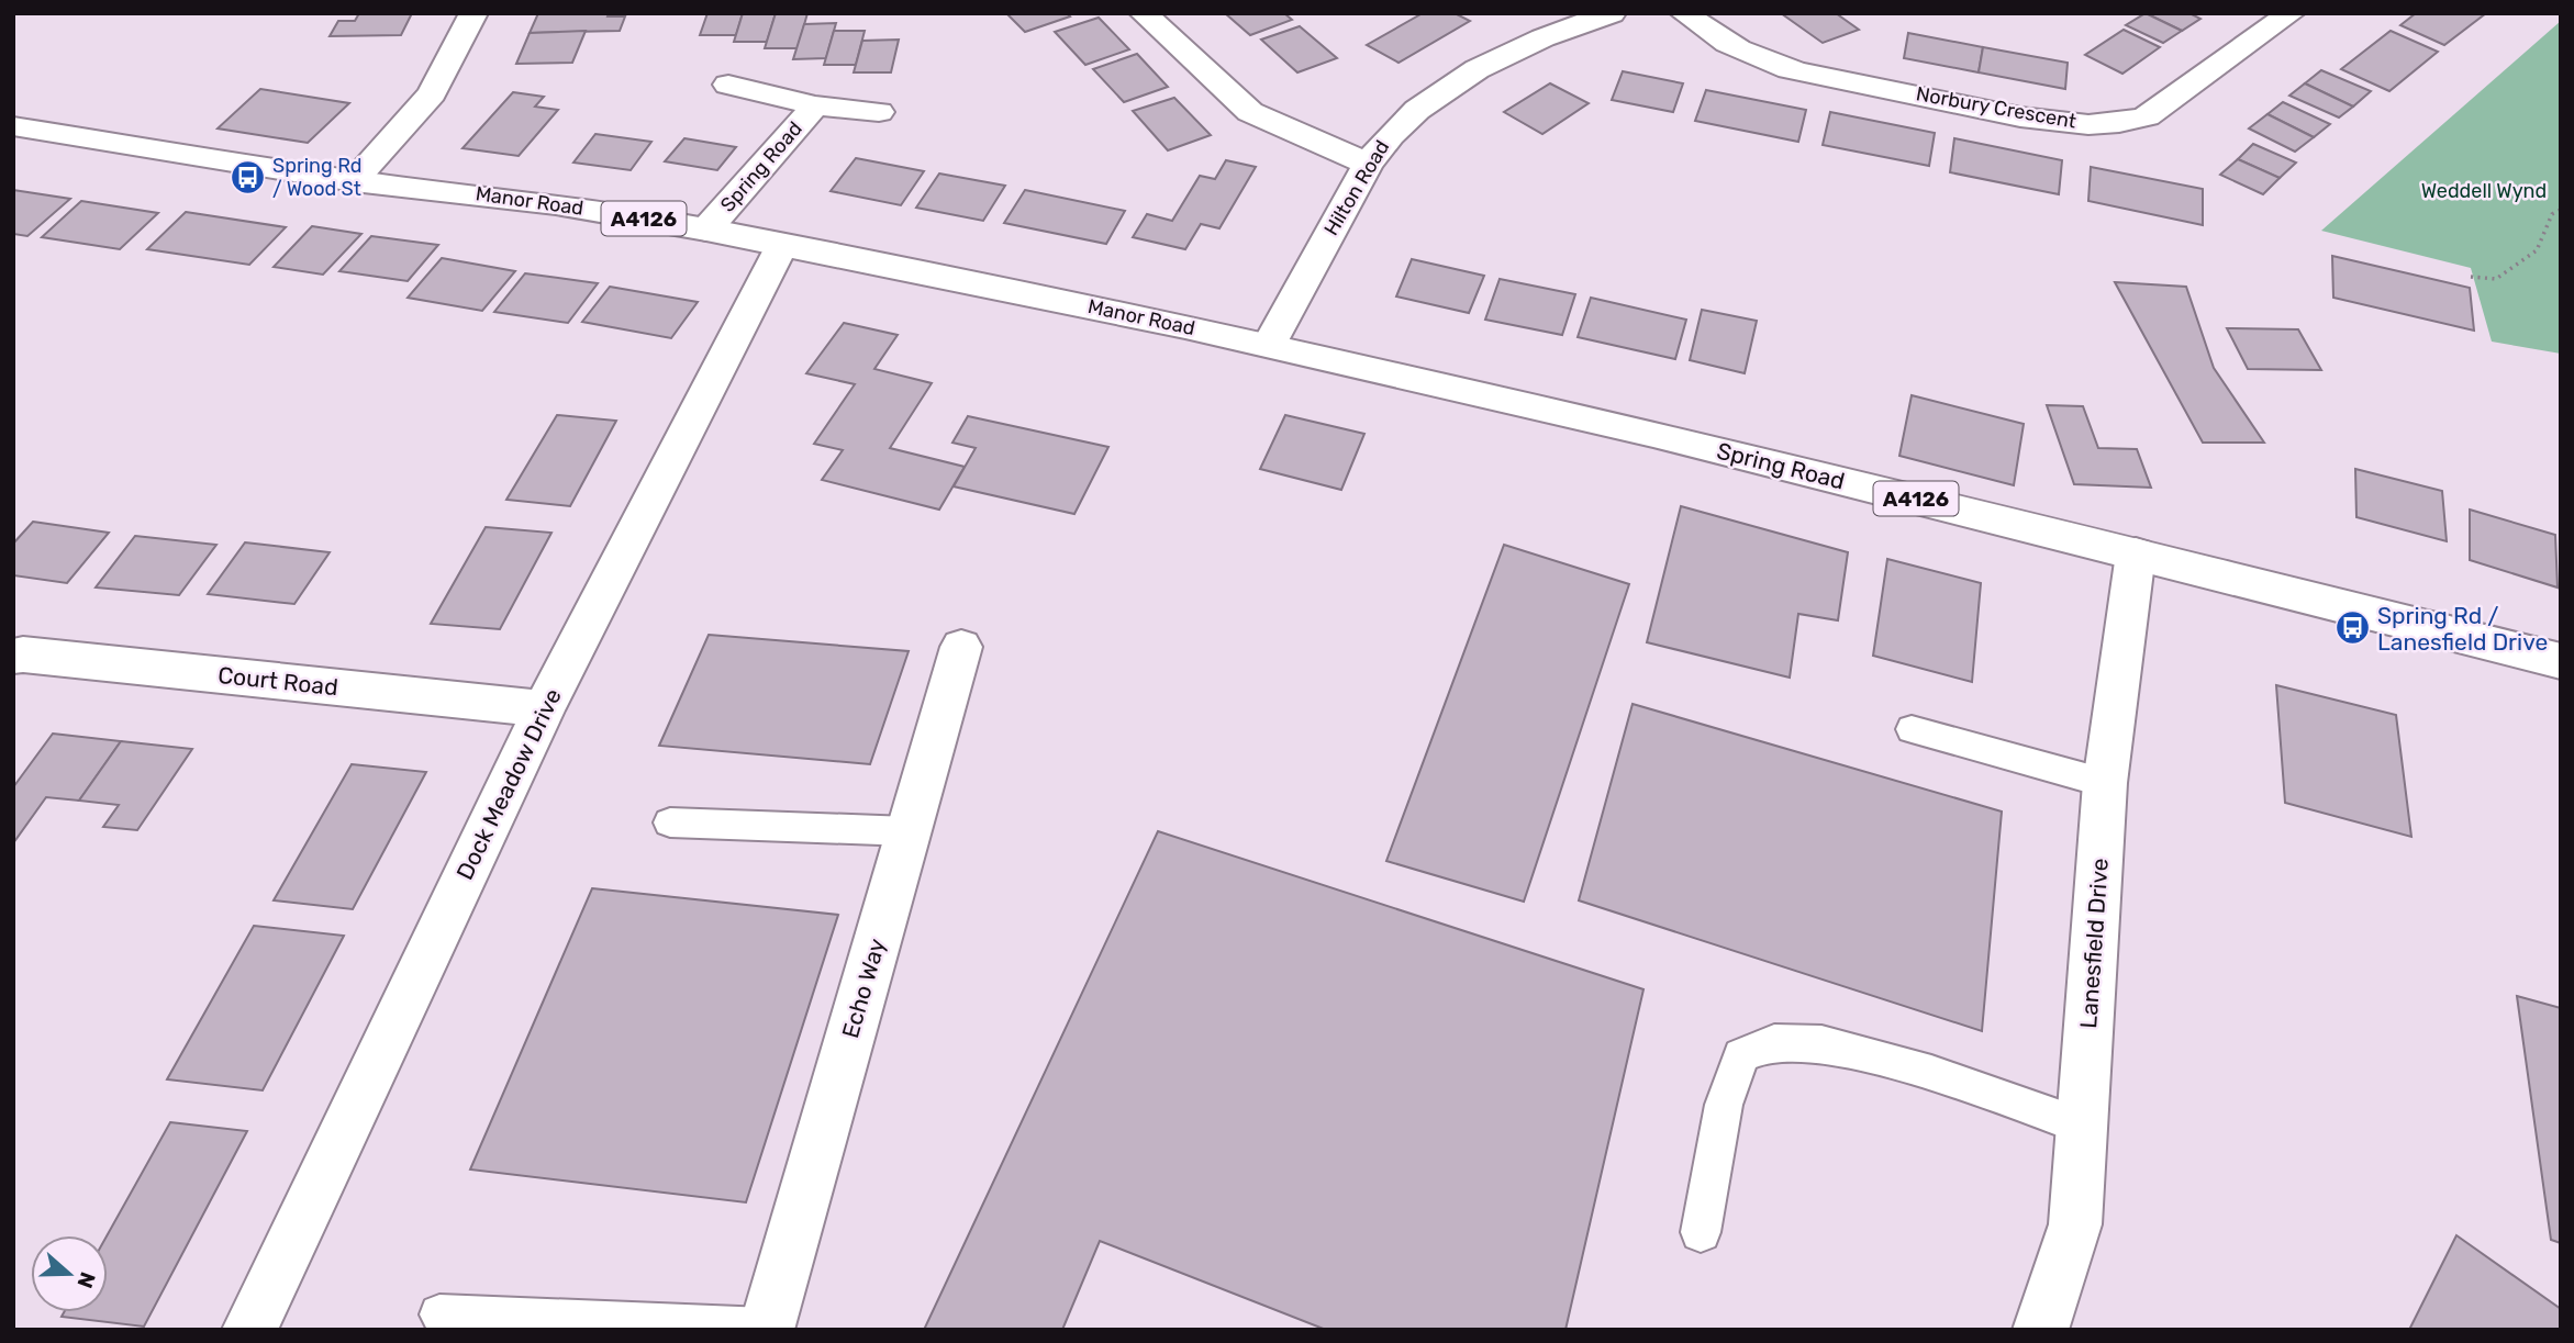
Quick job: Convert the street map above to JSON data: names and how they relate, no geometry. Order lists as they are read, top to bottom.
{
  "streets": {
    "street": [
      "Norbury Crescent",
      "Spring Road",
      "Hilton Road",
      "Manor Road",
      "A4126",
      "Court Road",
      "Dock Meadow Drive",
      "Lanesfield Drive",
      "Echo Way"
    ]
  },
  "crossings": [
    ["Spring Road", "Hilton Road"],
    ["Spring Road", "Manor Road"],
    ["Spring Road", "Lanesfield Drive"],
    ["Hilton Road", "Manor Road"],
    ["Manor Road", "Dock Meadow Drive"],
    ["Court Road", "Dock Meadow Drive"]
  ],
  "parks": ["Weddell Wynd"],
  "places": {
    "bus stop": ["Spring Rd / Wood St", "Spring Rd / Lanesfield Drive"]
  },
  "north": "right"
}
